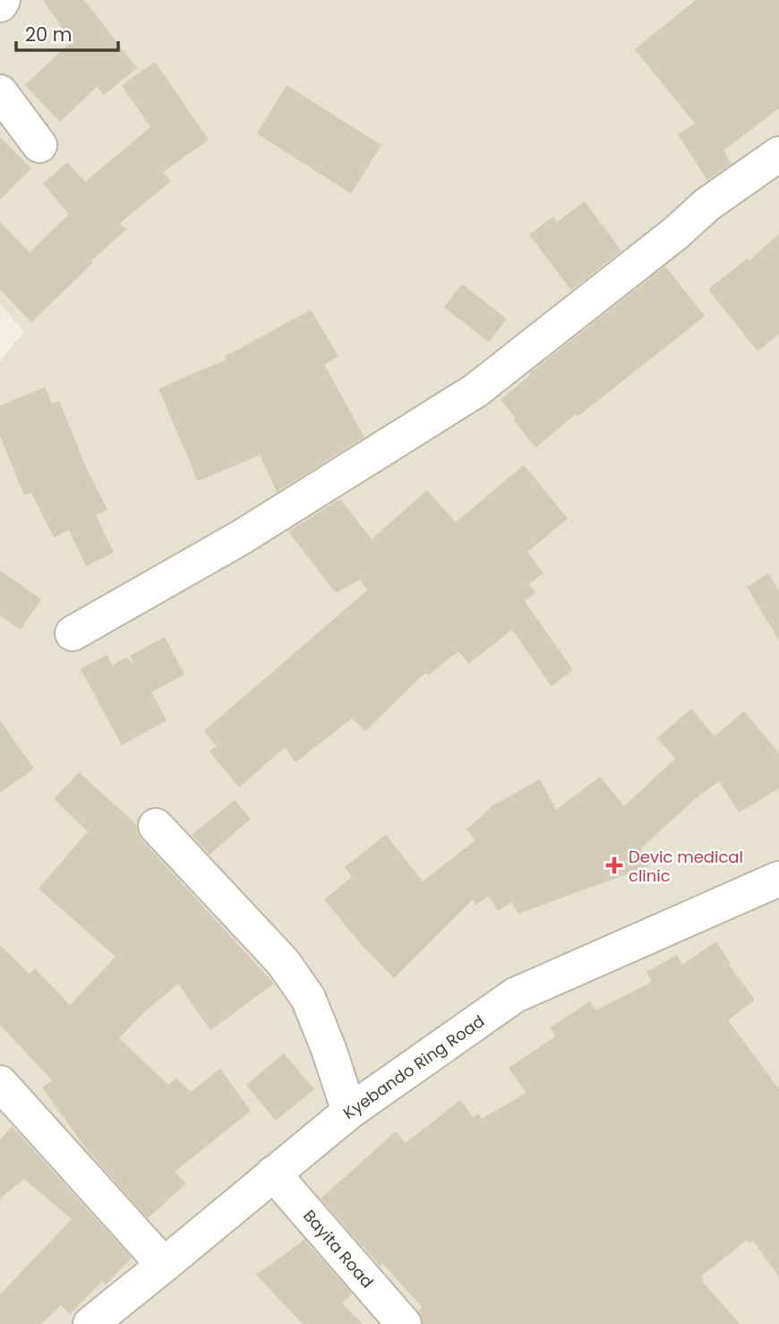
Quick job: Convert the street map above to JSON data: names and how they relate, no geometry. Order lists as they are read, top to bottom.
{
  "streets": {
    "street": ["Kyebando Ring Road", "Bayita Road"]
  },
  "crossings": [
    ["Kyebando Ring Road", "Bayita Road"]
  ],
  "places": {
    "health": ["Devic medical clinic"]
  },
  "scale_bar": "20 m"
}
